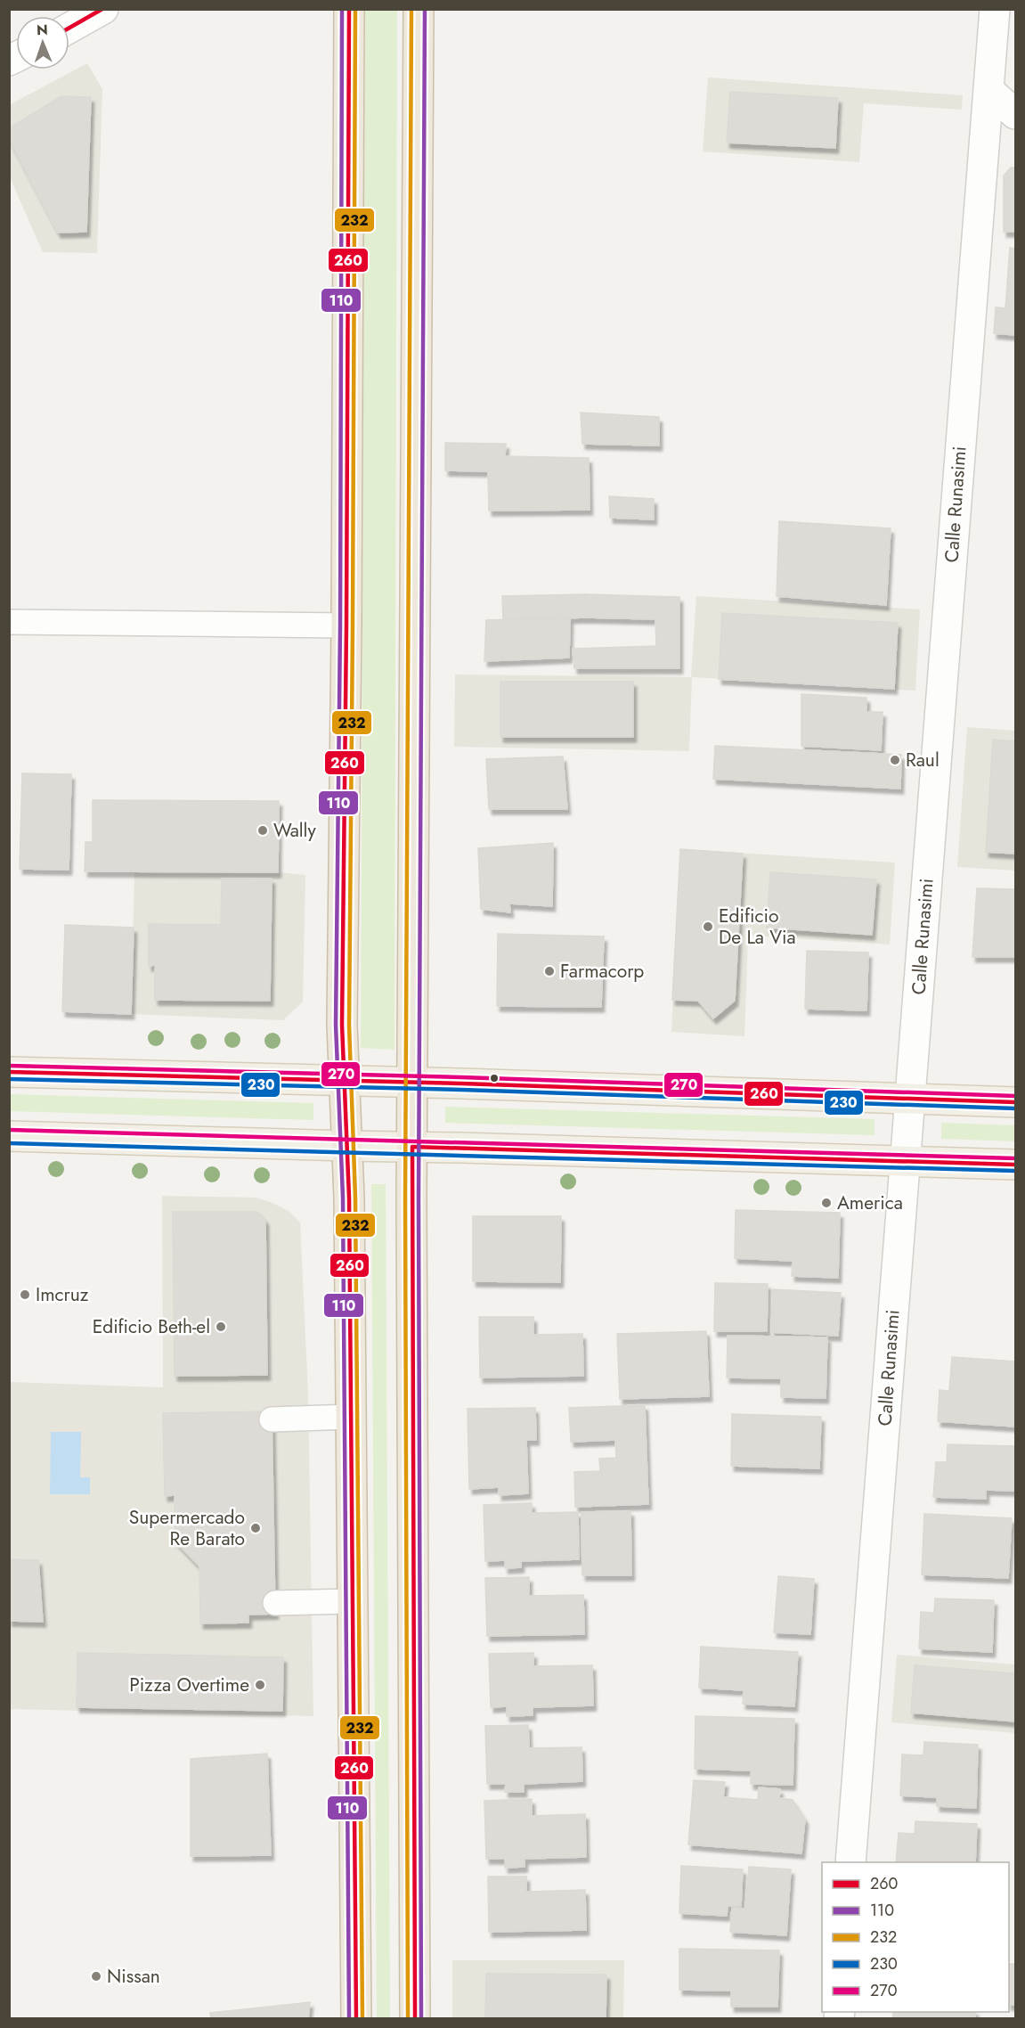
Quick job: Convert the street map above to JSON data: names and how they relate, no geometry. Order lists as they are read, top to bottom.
{
  "streets": {
    "street": ["Calle Runasimi"]
  },
  "places": [
    "Raul",
    "Wally",
    "Edificio De La Via",
    "Farmacorp",
    "America",
    "Imcruz",
    "Edificio Beth-el",
    "Supermercado Re Barato",
    "Pizza Overtime",
    "Nissan"
  ],
  "lines": [
    "transit line 260",
    "transit line 110",
    "transit line 232",
    "transit line 270",
    "transit line 230"
  ],
  "legend": [
    "260",
    "110",
    "232",
    "230",
    "270"
  ],
  "north": "top"
}
